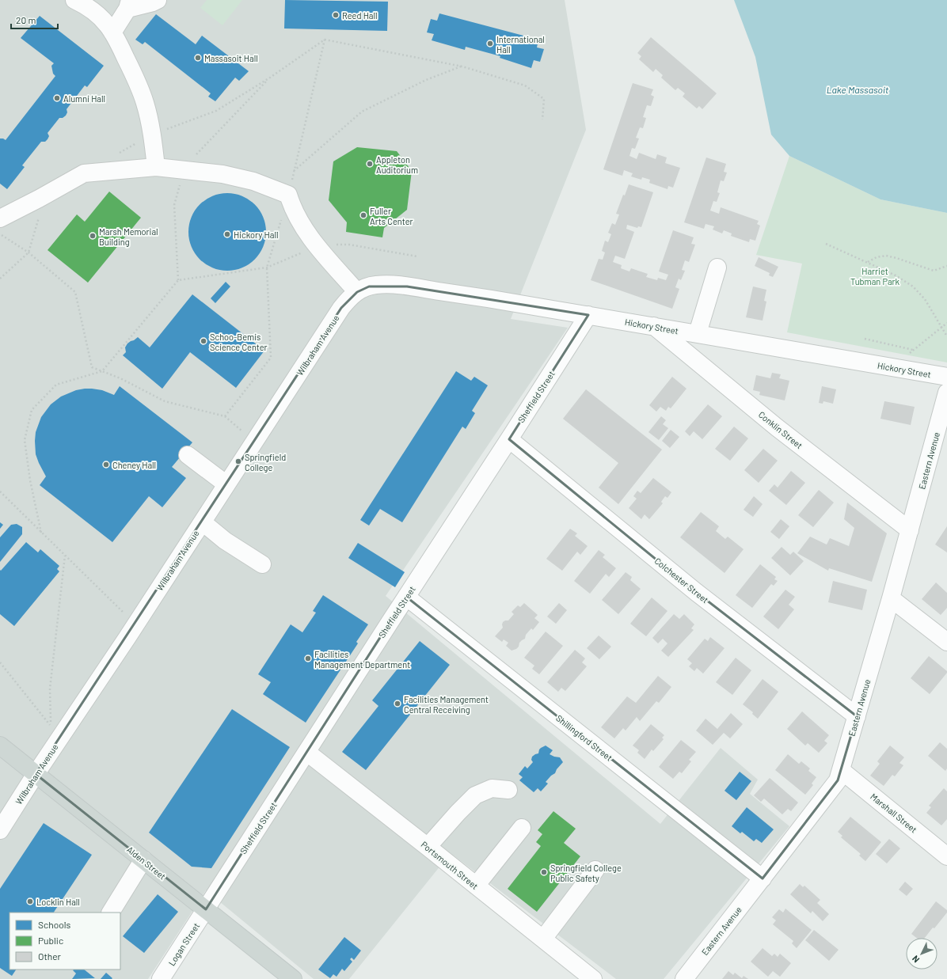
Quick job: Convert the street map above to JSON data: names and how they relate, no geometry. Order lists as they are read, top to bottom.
{
  "streets": {
    "main road": ["Alden Street"],
    "street": [
      "Hickory Street",
      "Wilbraham Avenue",
      "Sheffield Street",
      "Conklin Street",
      "Eastern Avenue",
      "Colchester Street",
      "Shillingford Street",
      "Marshall Street",
      "Portsmouth Street",
      "Logan Street"
    ]
  },
  "crossings": [
    ["Hickory Street", "Wilbraham Avenue"],
    ["Hickory Street", "Sheffield Street"],
    ["Hickory Street", "Conklin Street"],
    ["Wilbraham Avenue", "Alden Street"],
    ["Sheffield Street", "Colchester Street"],
    ["Sheffield Street", "Shillingford Street"],
    ["Sheffield Street", "Alden Street"],
    ["Sheffield Street", "Portsmouth Street"],
    ["Sheffield Street", "Logan Street"],
    ["Conklin Street", "Eastern Avenue"],
    ["Eastern Avenue", "Colchester Street"],
    ["Eastern Avenue", "Shillingford Street"],
    ["Eastern Avenue", "Marshall Street"],
    ["Alden Street", "Logan Street"]
  ],
  "water": ["Lake Massasoit"],
  "parks": ["Harriet Tubman Park"],
  "places": [
    "Reed Hall",
    "International Hall",
    "Massasoit Hall",
    "Alumni Hall",
    "Appleton Auditorium",
    "Fuller Arts Center",
    "Hickory Hall",
    "Marsh Memorial Building",
    "Schoo-Bemis Science Center",
    "Springfield College",
    "Cheney Hall",
    "Facilities Management Department",
    "Facilities Management Central Receiving",
    "Springfield College Public Safety",
    "Locklin Hall"
  ],
  "legend": ["Schools", "Public", "Other"],
  "scale_bar": "20 m",
  "north": "bottom left"
}
